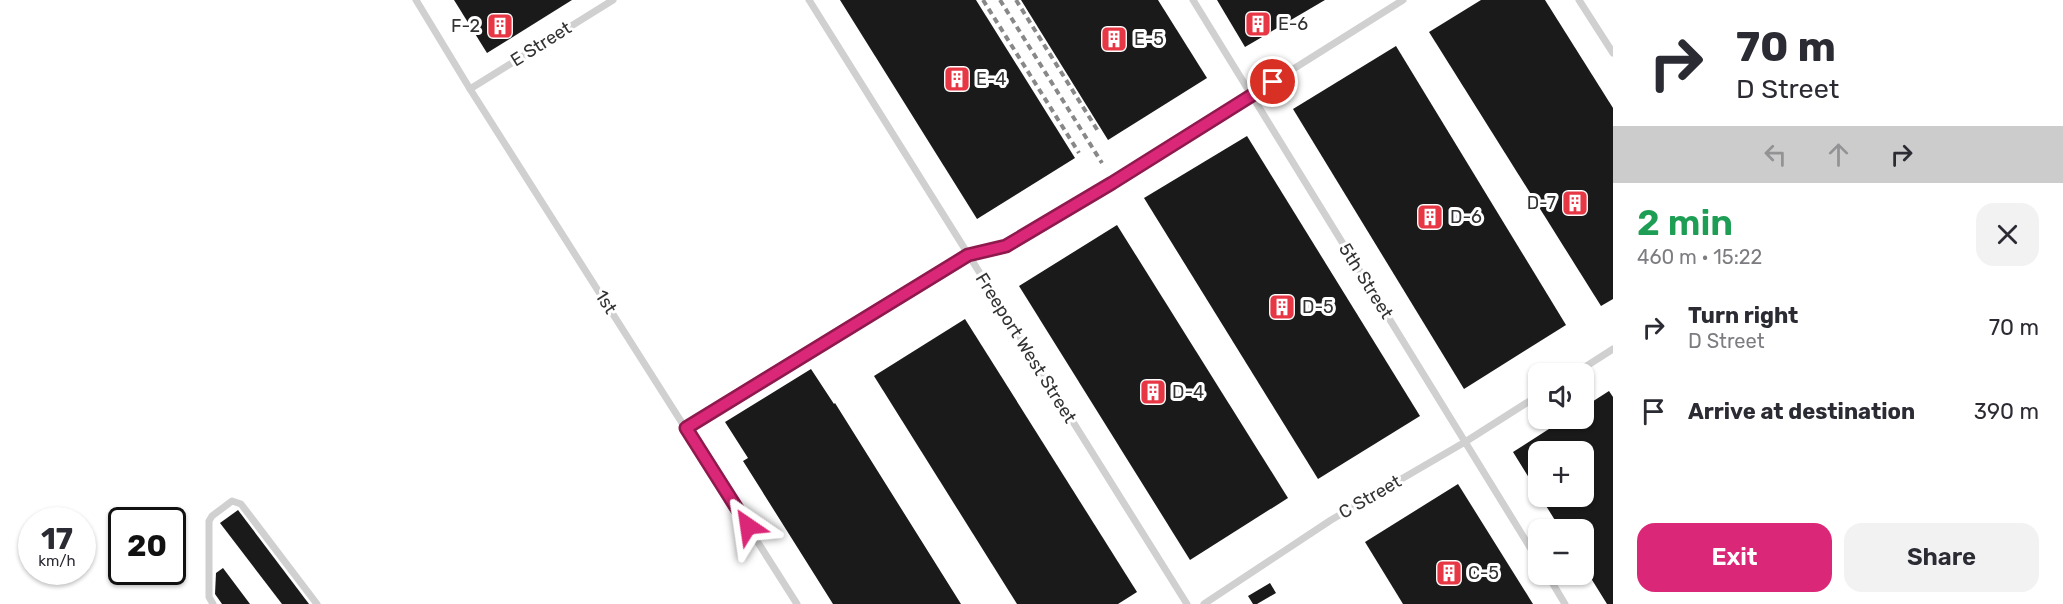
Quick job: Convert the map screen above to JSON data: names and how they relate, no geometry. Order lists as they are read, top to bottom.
{
  "streets": {
    "lane": [
      "E Street",
      "5th Street",
      "1st",
      "Freeport West Street",
      "C Street"
    ]
  },
  "crossings": [
    ["E Street", "1st"],
    ["5th Street", "C Street"]
  ],
  "places": {
    "building": [
      "E-6",
      "F-2",
      "E-5",
      "E-4",
      "D-7",
      "D-6",
      "D-5",
      "D-4",
      "C-5"
    ]
  },
  "page": {
    "turn": ["70 m", "D Street"],
    "heading": ["2 min", "460 m · 15:22"],
    "list": [
      {
        "name": "Turn right",
        "note": "D Street",
        "value": "70 m"
      },
      {
        "name": "Arrive at destination",
        "value": "390 m"
      }
    ],
    "map_buttons": ["+", "−"],
    "speed": "17 km/h",
    "limit": "20",
    "buttons": ["Exit", "Share"]
  }
}
